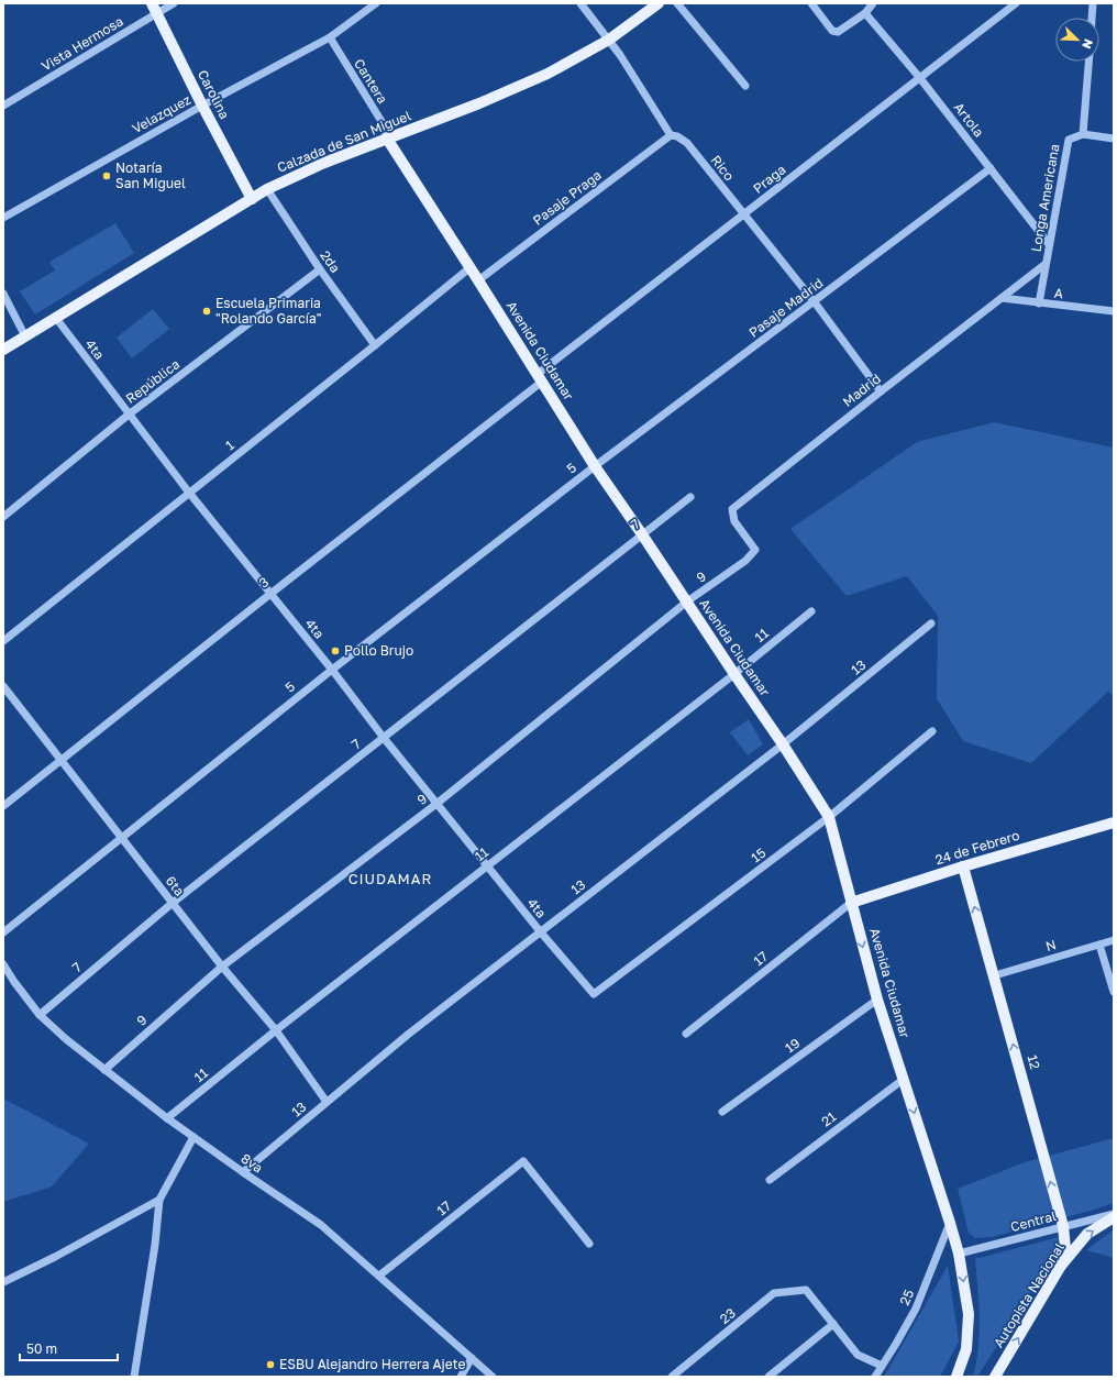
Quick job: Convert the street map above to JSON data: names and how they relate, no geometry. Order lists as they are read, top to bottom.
{
  "streets": {
    "main road": [
      "Carolina",
      "Calzada de San Miguel",
      "Avenida Ciudamar",
      "24 de Febrero",
      "12",
      "Autopista Nacional"
    ],
    "street": [
      "Vista Hermosa",
      "Cantera",
      "Velazquez",
      "Artola",
      "Rico",
      "Praga",
      "Pasaje Praga",
      "Longa Americana",
      "2da",
      "A",
      "Pasaje Madrid",
      "4ta",
      "República",
      "Madrid",
      "1",
      "5",
      "7",
      "9",
      "3",
      "11",
      "13",
      "15",
      "6ta",
      "N",
      "17",
      "19",
      "21",
      "8va",
      "Central",
      "25",
      "23"
    ]
  },
  "crossings": [
    ["Vista Hermosa", "Carolina"],
    ["Cantera", "Velazquez"],
    ["Cantera", "Calzada de San Miguel"],
    ["Cantera", "Avenida Ciudamar"],
    ["Carolina", "Velazquez"],
    ["Carolina", "Calzada de San Miguel"],
    ["Artola", "Praga"],
    ["Artola", "Longa Americana"],
    ["Artola", "Pasaje Madrid"],
    ["Calzada de San Miguel", "2da"],
    ["Calzada de San Miguel", "4ta"],
    ["Calzada de San Miguel", "Avenida Ciudamar"],
    ["Rico", "Praga"],
    ["Rico", "Pasaje Praga"],
    ["Rico", "Pasaje Madrid"],
    ["Rico", "Madrid"],
    ["Praga", "Avenida Ciudamar"],
    ["Praga", "3"],
    ["Pasaje Praga", "Avenida Ciudamar"],
    ["Longa Americana", "A"],
    ["Longa Americana", "Madrid"],
    ["2da", "República"],
    ["2da", "1"],
    ["A", "Madrid"],
    ["Pasaje Madrid", "Avenida Ciudamar"],
    ["Pasaje Madrid", "5"],
    ["4ta", "República"],
    ["4ta", "1"],
    ["4ta", "5"],
    ["4ta", "7"],
    ["4ta", "9"],
    ["4ta", "3"],
    ["4ta", "11"],
    ["4ta", "13"],
    ["4ta", "15"],
    ["Avenida Ciudamar", "1"],
    ["Avenida Ciudamar", "5"],
    ["Avenida Ciudamar", "7"],
    ["Avenida Ciudamar", "9"],
    ["Avenida Ciudamar", "3"],
    ["Avenida Ciudamar", "11"],
    ["Avenida Ciudamar", "13"],
    ["Avenida Ciudamar", "24 de Febrero"],
    ["Avenida Ciudamar", "15"],
    ["Avenida Ciudamar", "17"],
    ["Avenida Ciudamar", "19"],
    ["Avenida Ciudamar", "21"],
    ["Avenida Ciudamar", "25"],
    ["Madrid", "9"],
    ["5", "6ta"],
    ["7", "6ta"],
    ["7", "8va"],
    ["9", "6ta"],
    ["9", "8va"],
    ["3", "6ta"],
    ["11", "6ta"],
    ["11", "8va"],
    ["13", "6ta"],
    ["13", "8va"],
    ["24 de Febrero", "17"],
    ["24 de Febrero", "12"],
    ["N", "12"],
    ["17", "8va"],
    ["12", "Central"],
    ["12", "Autopista Nacional"]
  ],
  "one_way": ["12", "Autopista Nacional"],
  "districts": ["CIUDAMAR"],
  "places": [
    "Notaría San Miguel",
    "Escuela Primaria \"Rolando García\"",
    "Pollo Brujo",
    "ESBU Alejandro Herrera Ajete"
  ],
  "scale_bar": "50 m",
  "north": "bottom right"
}
